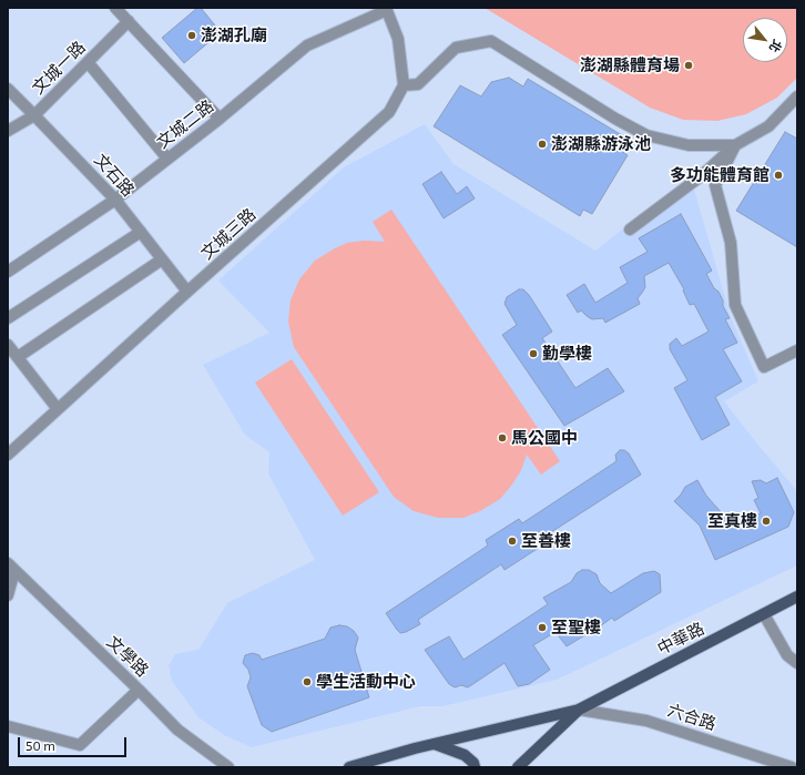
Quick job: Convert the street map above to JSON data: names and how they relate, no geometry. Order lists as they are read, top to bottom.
{
  "streets": {
    "main road": ["中華路"],
    "street": [
      "文城一路",
      "文城二路",
      "文石路",
      "文城三路",
      "文學路",
      "六合路"
    ]
  },
  "crossings": [
    ["文城一路", "文石路"],
    ["文城二路", "文石路"],
    ["文石路", "文城三路"],
    ["中華路", "六合路"]
  ],
  "places": [
    "澎湖孔廟",
    "澎湖縣體育場",
    "澎湖縣游泳池",
    "多功能體育館",
    "勤學樓",
    "馬公國中",
    "至真樓",
    "至善樓",
    "至聖樓",
    "學生活動中心"
  ],
  "scale_bar": "50 m",
  "north": "bottom right"
}
